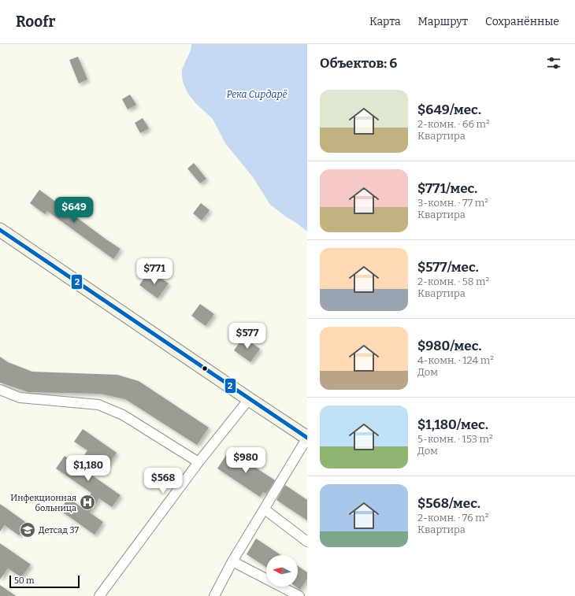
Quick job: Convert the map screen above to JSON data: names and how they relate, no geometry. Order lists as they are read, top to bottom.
{
  "water": ["Река Сирдарё"],
  "places": {
    "hospital": ["Инфекционная больница"],
    "school or university": ["Детсад 37"]
  },
  "lines": ["transit line 2"],
  "scale_bar": "50 m",
  "north": "left",
  "page": {
    "header": "Roofr",
    "nav": ["Карта", "Маршрут", "Сохранённые"],
    "heading": "Объектов: 6",
    "list": [
      {
        "name": "$649/мес.",
        "note": "2-комн. · 66 m² · Квартира"
      },
      {
        "name": "$771/мес.",
        "note": "3-комн. · 77 m² · Квартира"
      },
      {
        "name": "$577/мес.",
        "note": "2-комн. · 58 m² · Квартира"
      },
      {
        "name": "$980/мес.",
        "note": "4-комн. · 124 m² · Дом"
      },
      {
        "name": "$1,180/мес.",
        "note": "5-комн. · 153 m² · Дом"
      },
      {
        "name": "$568/мес.",
        "note": "2-комн. · 76 m² · Квартира"
      }
    ],
    "price": [
      "$649",
      "$771",
      "$577",
      "$980",
      "$1,180",
      "$568"
    ],
    "scale": "50 m"
  }
}
